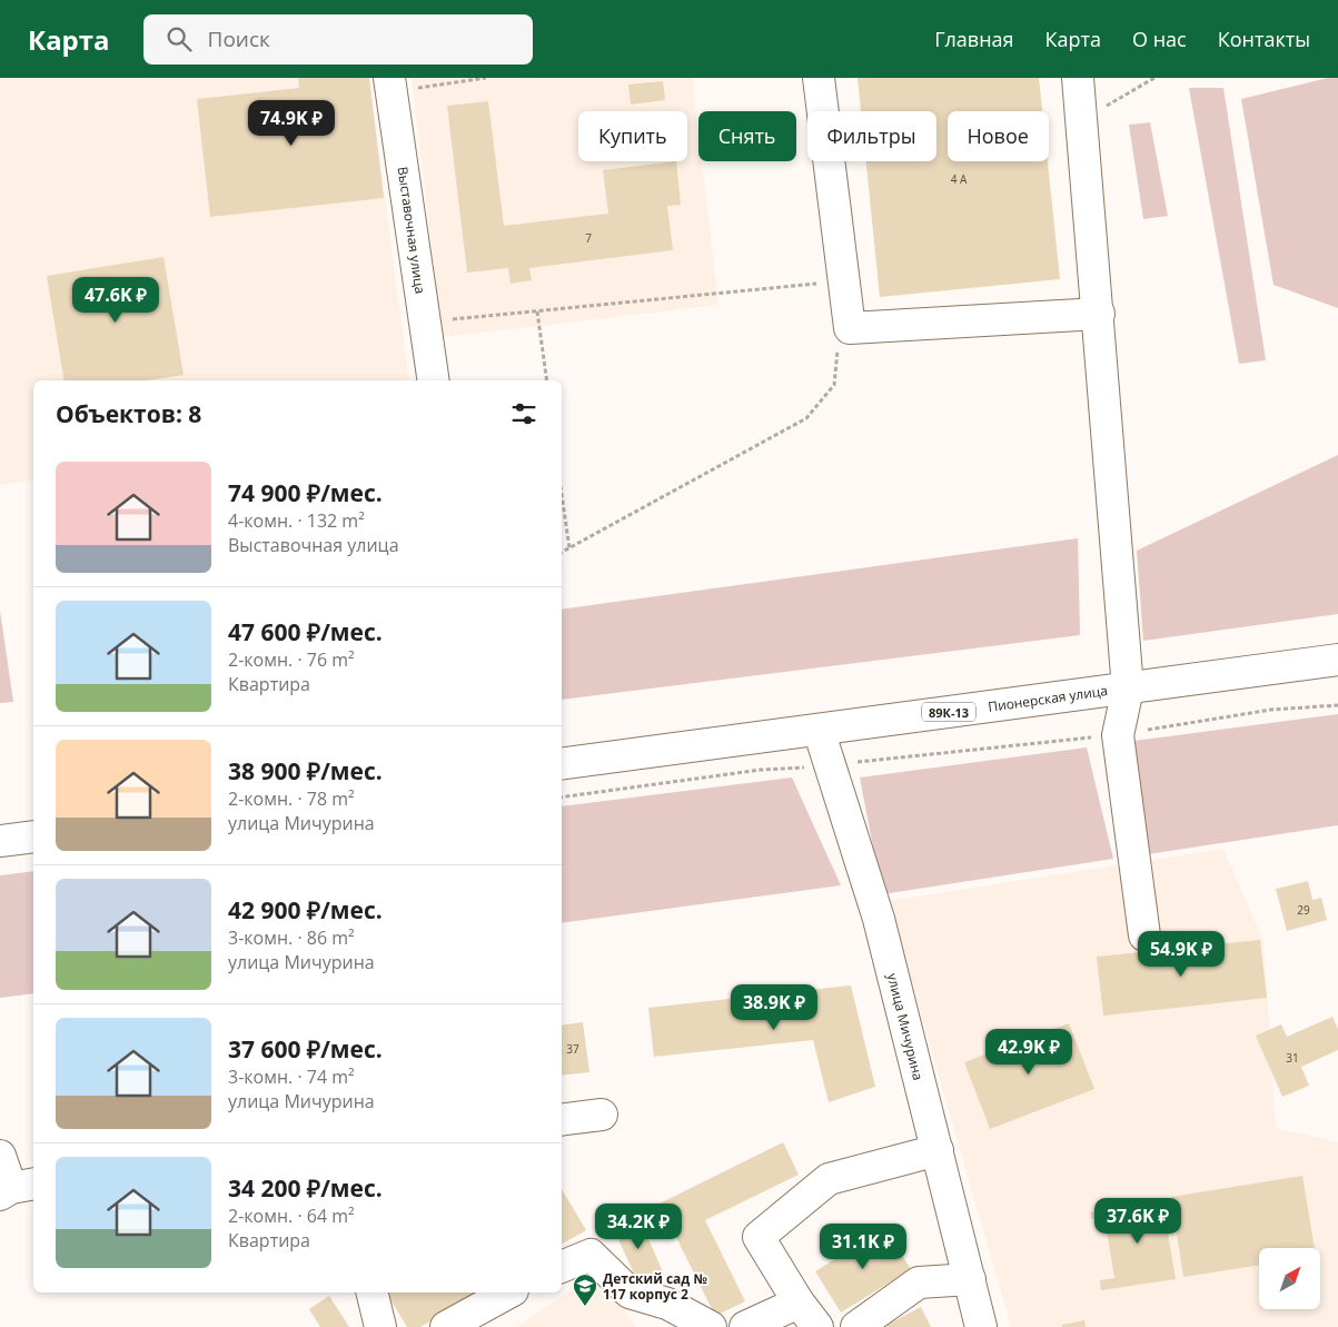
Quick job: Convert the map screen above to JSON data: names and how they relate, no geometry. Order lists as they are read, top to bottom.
{
  "streets": {
    "street": [
      "Выставочная улица",
      "Пионерская улица",
      "89К-13",
      "улица Мичурина"
    ]
  },
  "crossings": [
    ["Пионерская улица", "улица Мичурина"]
  ],
  "places": {
    "school or university": ["Детский сад № 117 корпус 2"]
  },
  "house_numbers": [
    "4 A",
    "7",
    "29",
    "37",
    "31"
  ],
  "north": "top right",
  "page": {
    "header": "Карта",
    "search": "Поиск",
    "nav": [
      "Главная",
      "Карта",
      "О нас",
      "Контакты"
    ],
    "price": [
      "74.9K ₽",
      "47.6K ₽",
      "54.9K ₽",
      "38.9K ₽",
      "42.9K ₽",
      "37.6K ₽",
      "34.2K ₽",
      "31.1K ₽"
    ],
    "chip": [
      "Купить",
      "Снять",
      "Фильтры",
      "Новое"
    ],
    "heading": "Объектов: 8",
    "list": [
      {
        "name": "74 900 ₽/мес.",
        "note": "4-комн. · 132 m² · Выставочная улица"
      },
      {
        "name": "47 600 ₽/мес.",
        "note": "2-комн. · 76 m² · Квартира"
      },
      {
        "name": "38 900 ₽/мес.",
        "note": "2-комн. · 78 m² · улица Мичурина"
      },
      {
        "name": "42 900 ₽/мес.",
        "note": "3-комн. · 86 m² · улица Мичурина"
      },
      {
        "name": "37 600 ₽/мес.",
        "note": "3-комн. · 74 m² · улица Мичурина"
      },
      {
        "name": "34 200 ₽/мес.",
        "note": "2-комн. · 64 m² · Квартира"
      }
    ]
  }
}
